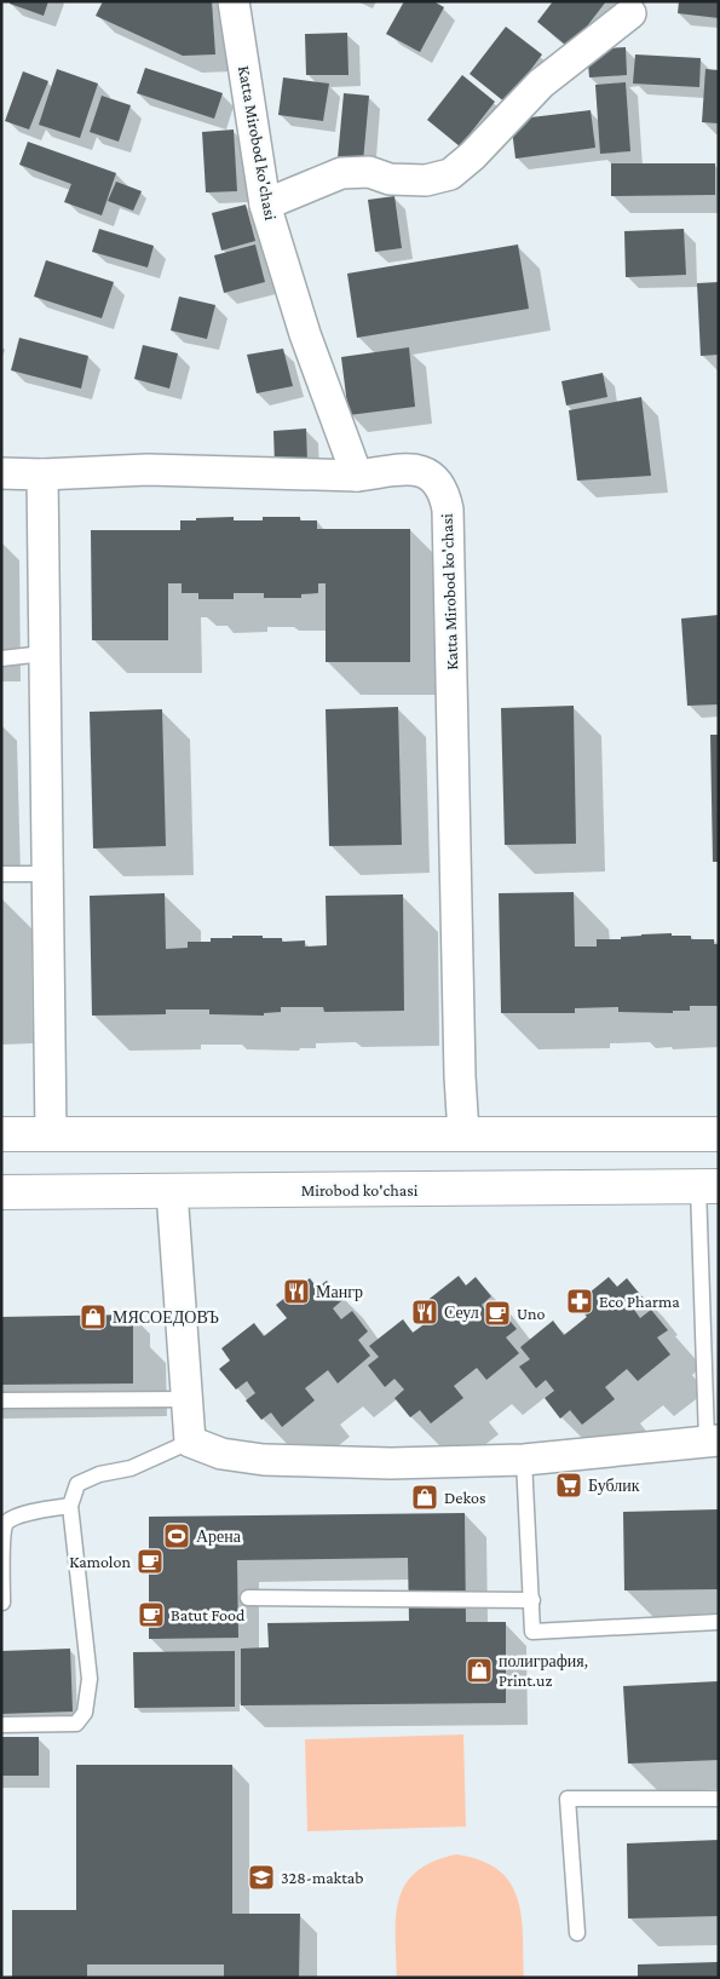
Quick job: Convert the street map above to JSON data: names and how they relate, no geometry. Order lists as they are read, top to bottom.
{
  "streets": {
    "main road": ["Mirobod ko'chasi"],
    "street": ["Katta Mirobod ko'chasi"]
  },
  "places": {
    "restaurant": ["Мангр", "Сеул"],
    "pharmacy": ["Eco Pharma"],
    "cafe": ["Uno", "Kamolon", "Batut Food"],
    "shop": ["МЯСОЕДОВЪ", "Dekos", "полиграфия, Print.uz"],
    "supermarket": ["Бублик"],
    "sports": ["Арена"],
    "school or university": ["328-maktab"]
  }
}
